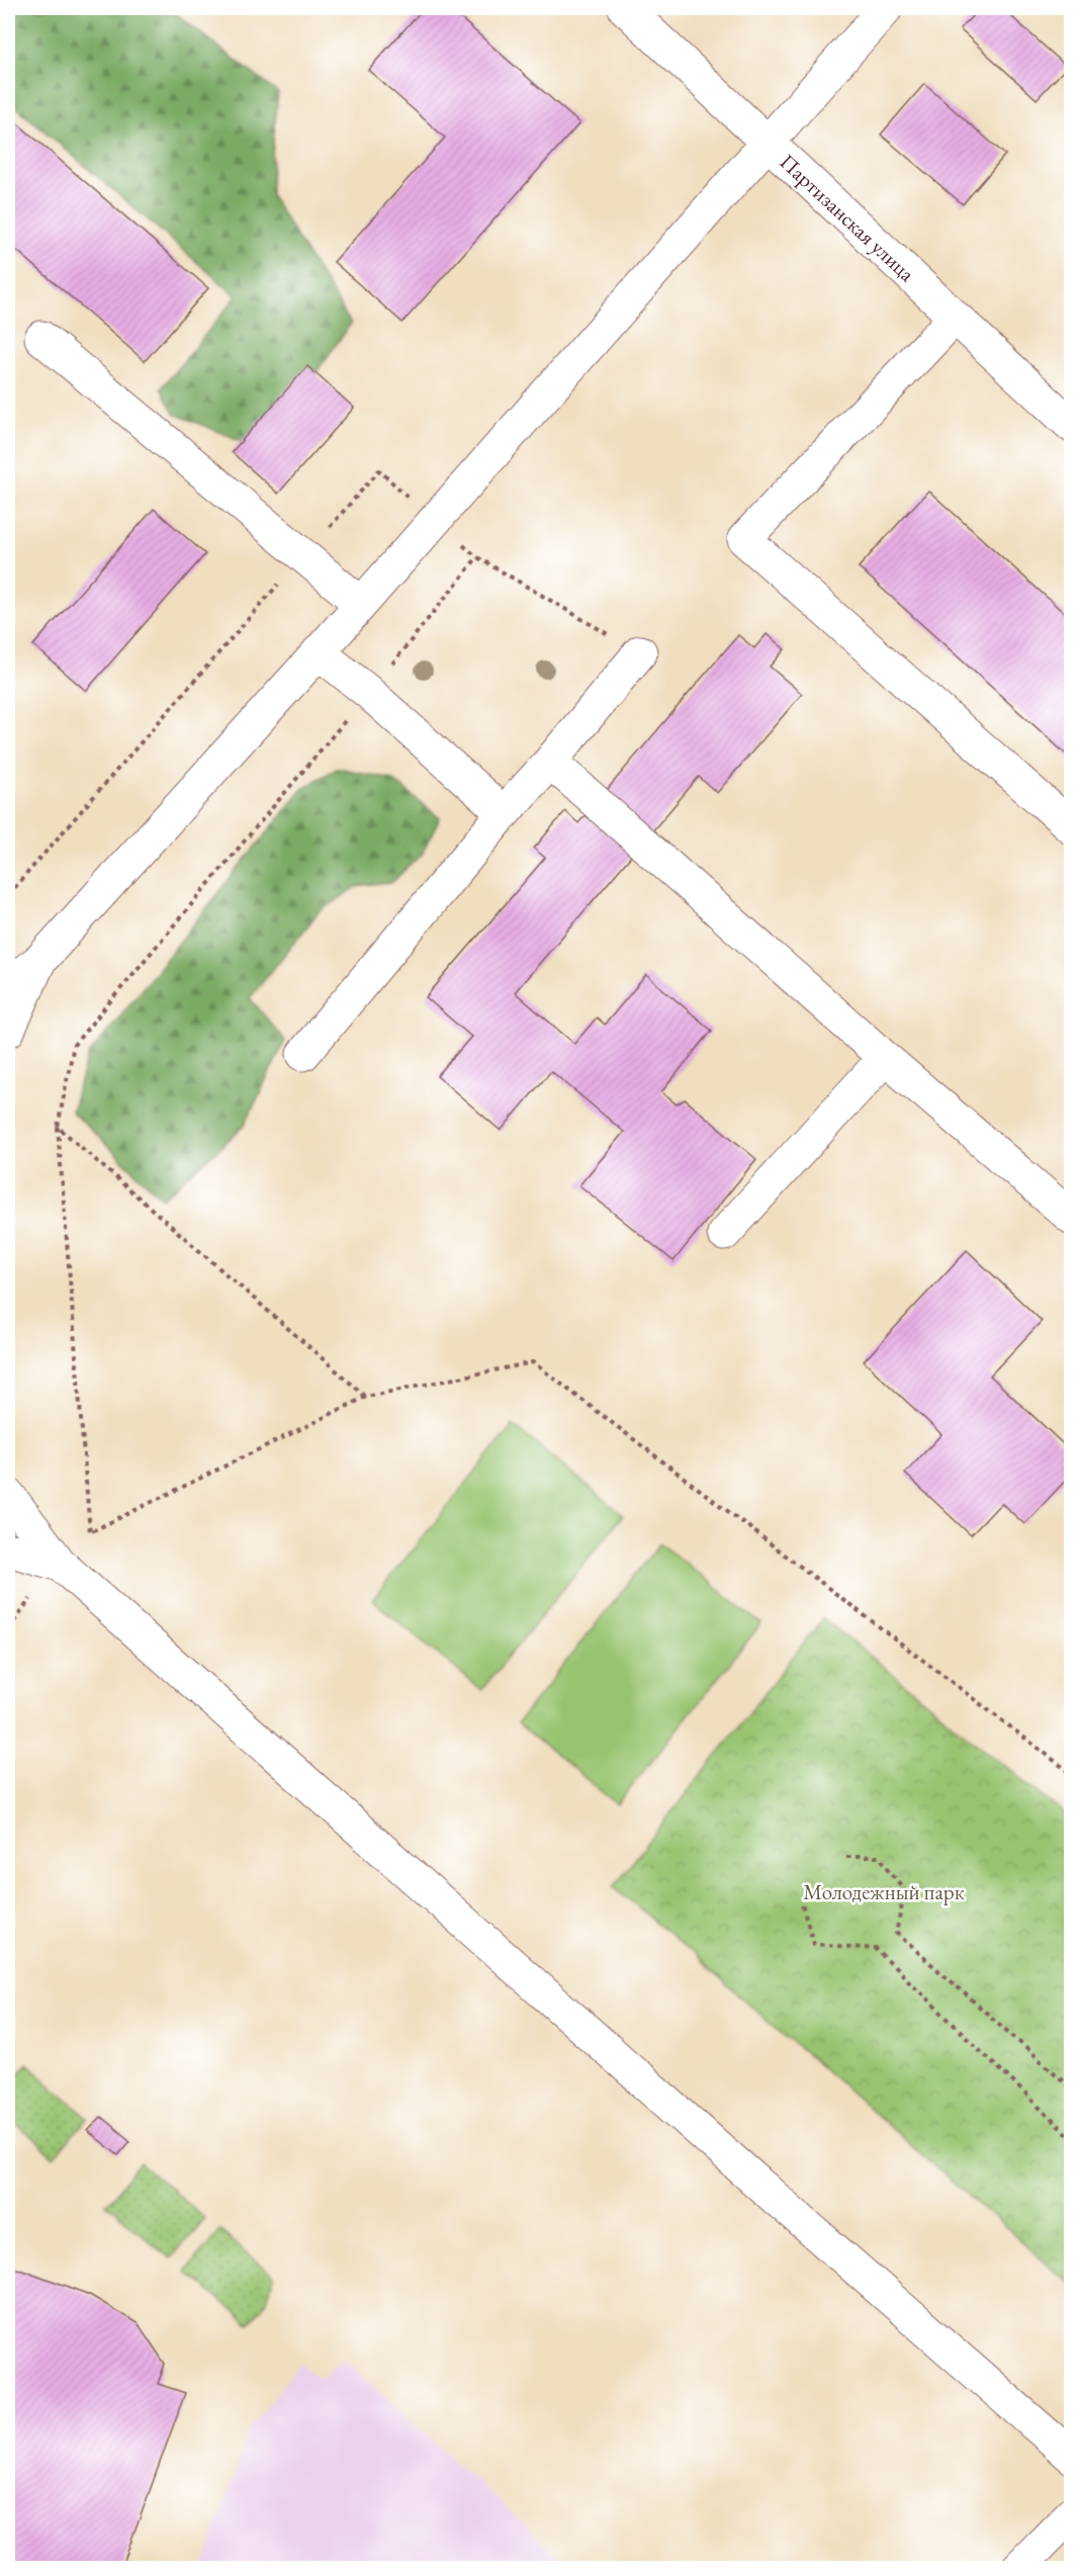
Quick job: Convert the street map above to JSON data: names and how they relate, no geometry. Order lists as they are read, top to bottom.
{
  "streets": {
    "main road": ["Партизанская улица"]
  },
  "parks": ["Молодежный парк"]
}
